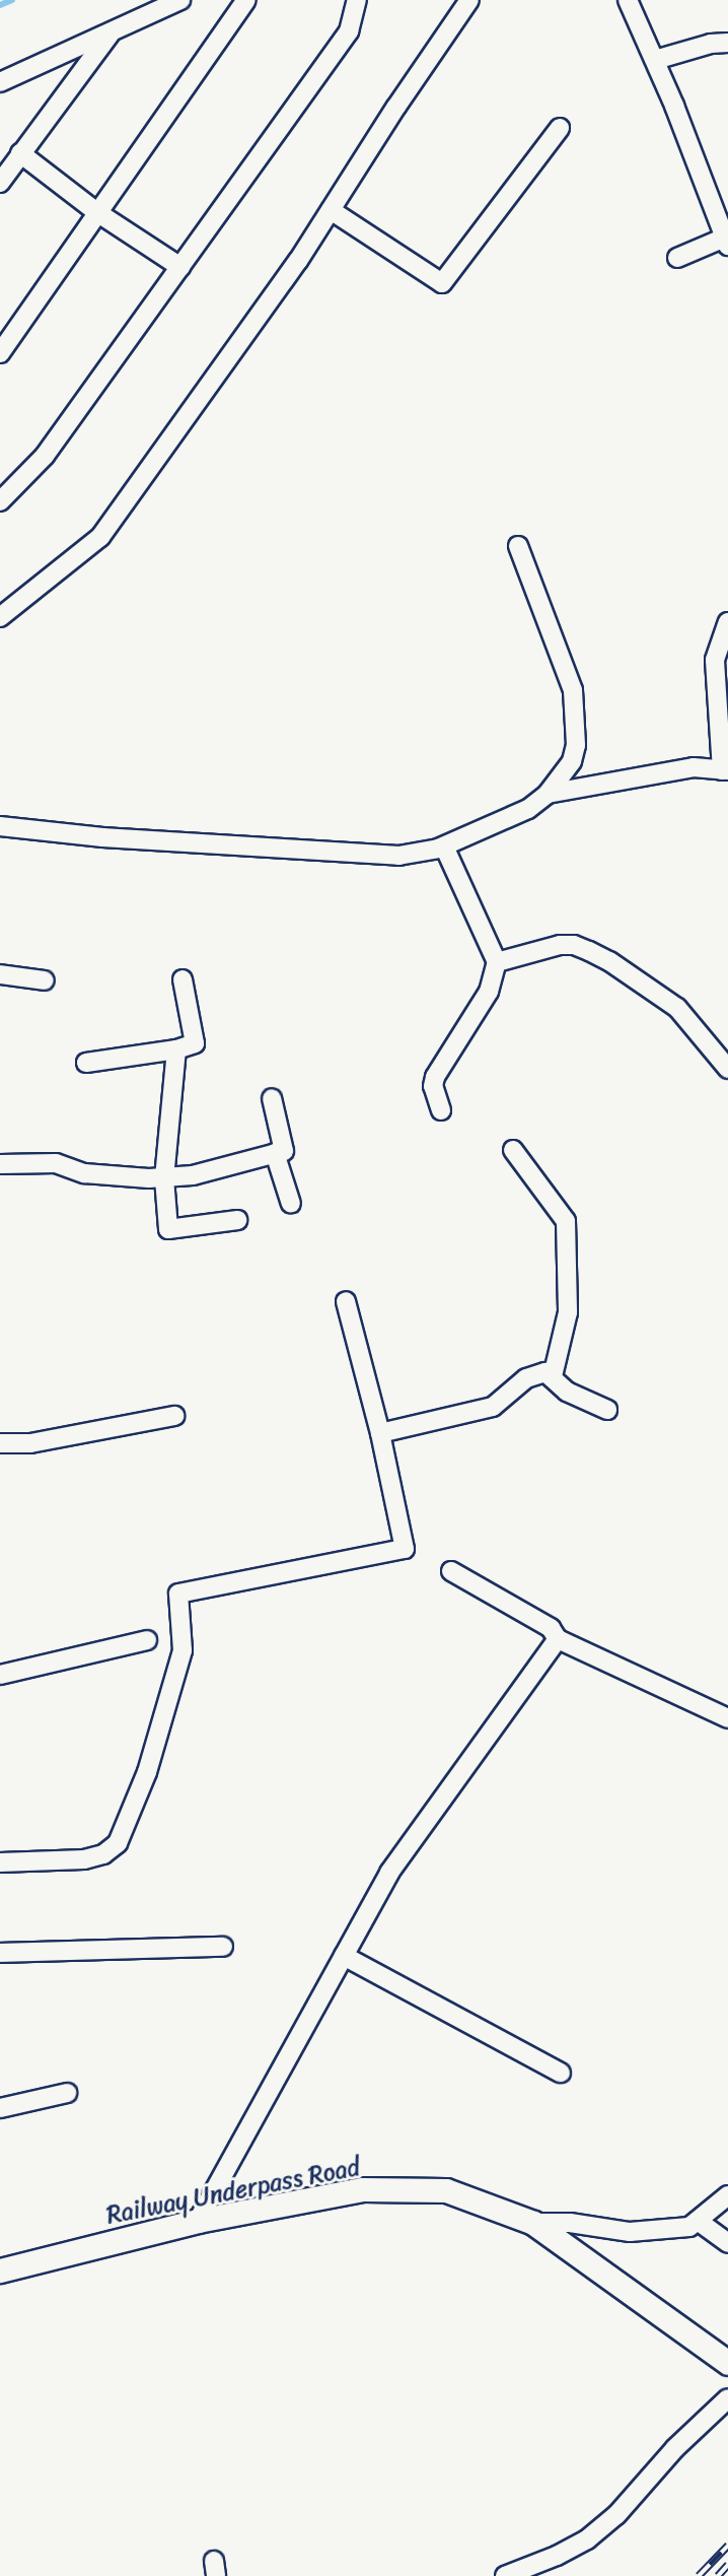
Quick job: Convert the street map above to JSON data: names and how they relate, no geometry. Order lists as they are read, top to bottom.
{
  "streets": {
    "street": ["Railway Underpass Road"]
  }
}
